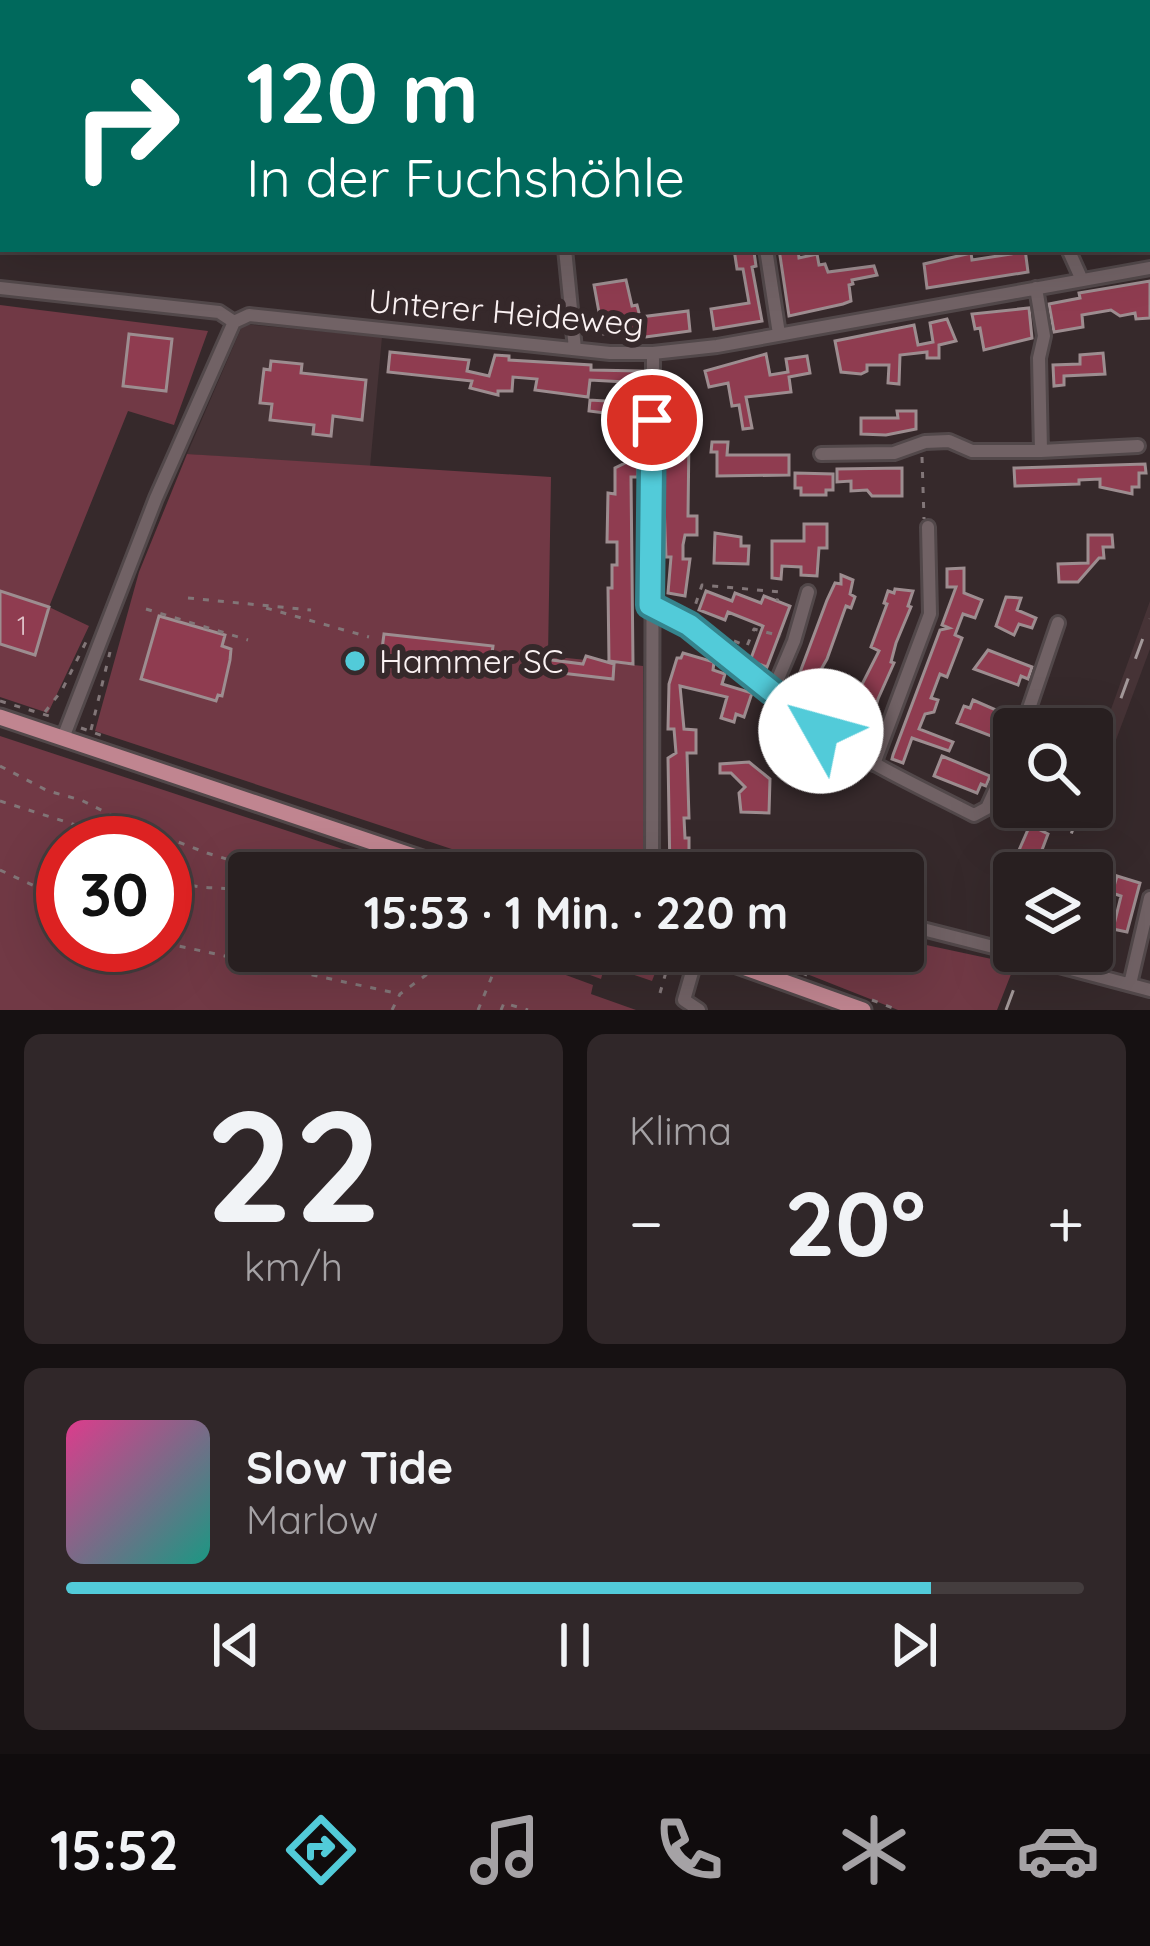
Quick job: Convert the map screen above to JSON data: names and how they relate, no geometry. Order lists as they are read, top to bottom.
{
  "streets": {
    "street": ["Unterer Heideweg"]
  },
  "places": ["Hammer SC"],
  "house_numbers": ["1"],
  "page": {
    "turn": ["120 m", "In der Fuchshöhle"],
    "limit": "30",
    "trip": "15:53 · 1 Min. · 220 m",
    "tile": [
      ["22", "km/h"],
      "Klima"
    ],
    "heat": ["−", "20°", "+"],
    "song": ["Slow Tide", "Marlow"],
    "tabs": "15:52"
  }
}
